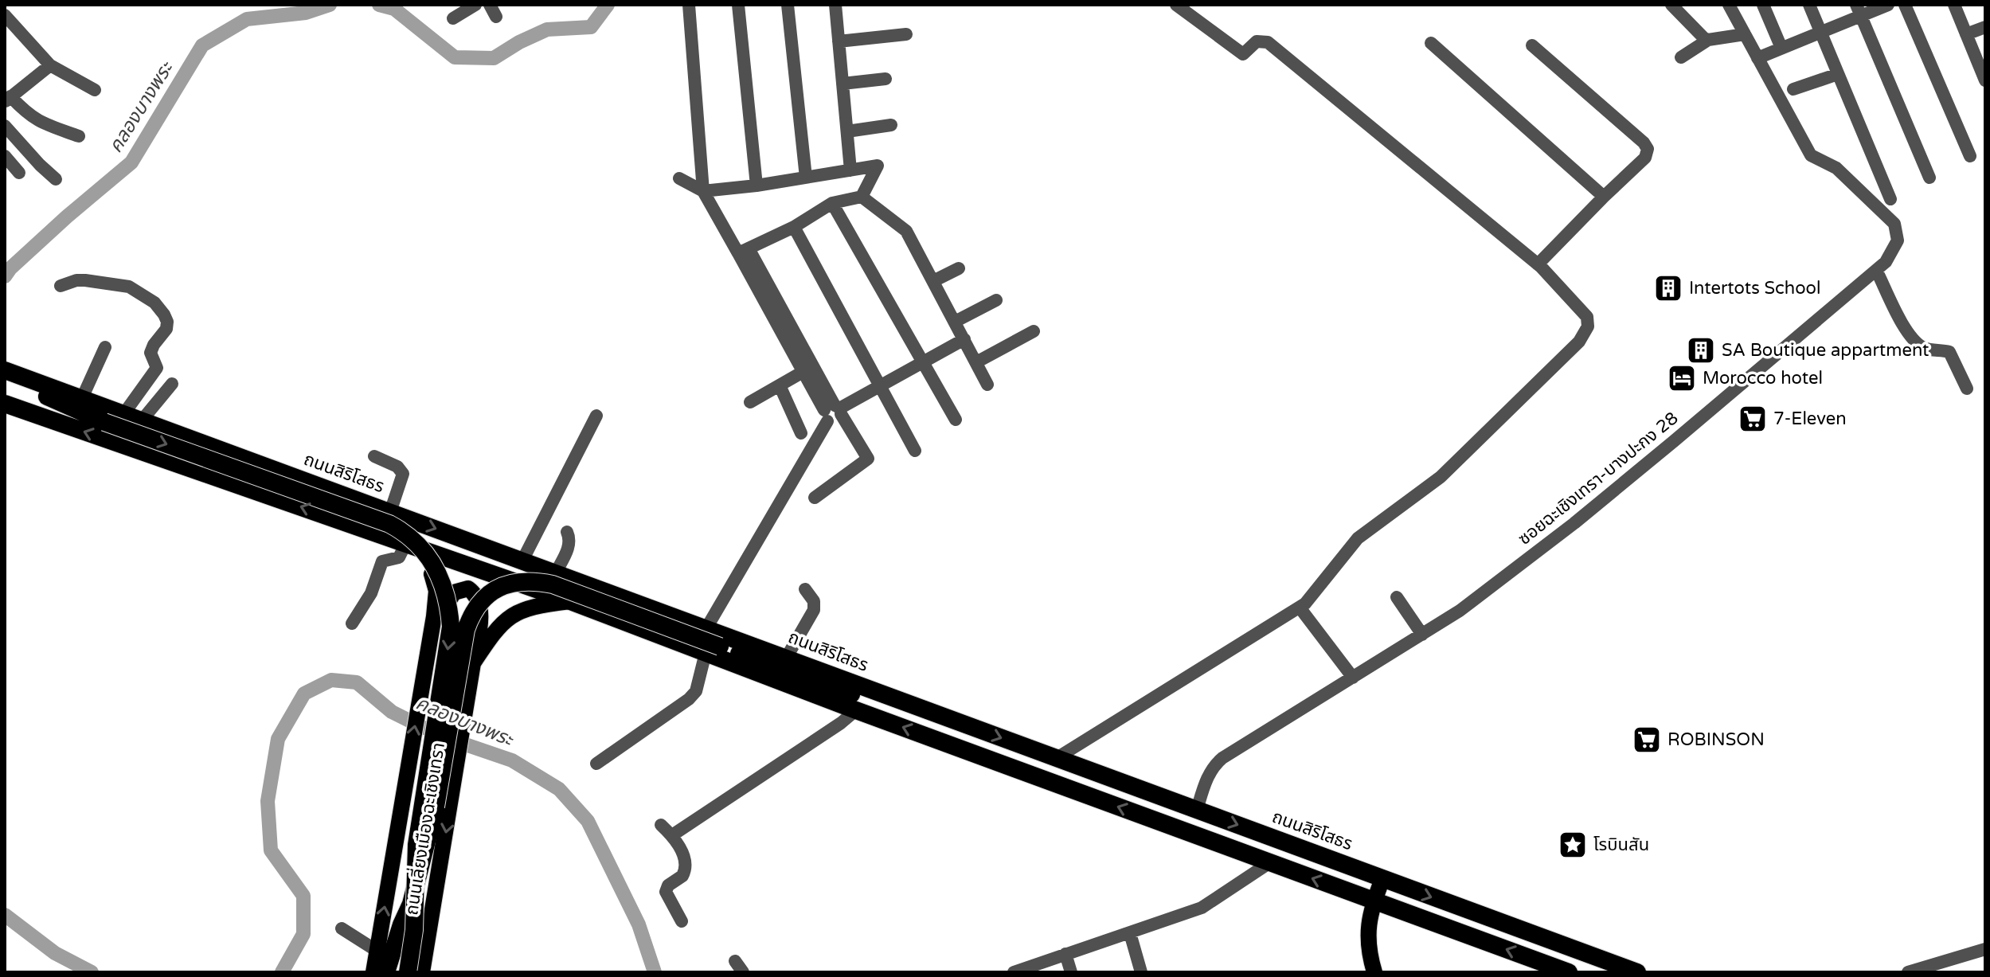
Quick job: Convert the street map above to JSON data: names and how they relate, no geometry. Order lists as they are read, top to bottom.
{
  "streets": {
    "highway": ["ถนนสิริโสธร", "ถนนเลี่ยงเมืองฉะเชิงเทรา"],
    "street": ["ซอยฉะเชิงเทรา-บางปะกง 28"]
  },
  "crossings": [
    ["ถนนสิริโสธร", "ซอยฉะเชิงเทรา-บางปะกง 28"]
  ],
  "water": ["คลองบางพระ"],
  "places": {
    "building": ["Intertots School", "SA Boutique appartment"],
    "hotel": ["Morocco hotel"],
    "supermarket": ["7-Eleven", "ROBINSON"],
    "place": ["โรบินสัน"]
  }
}
